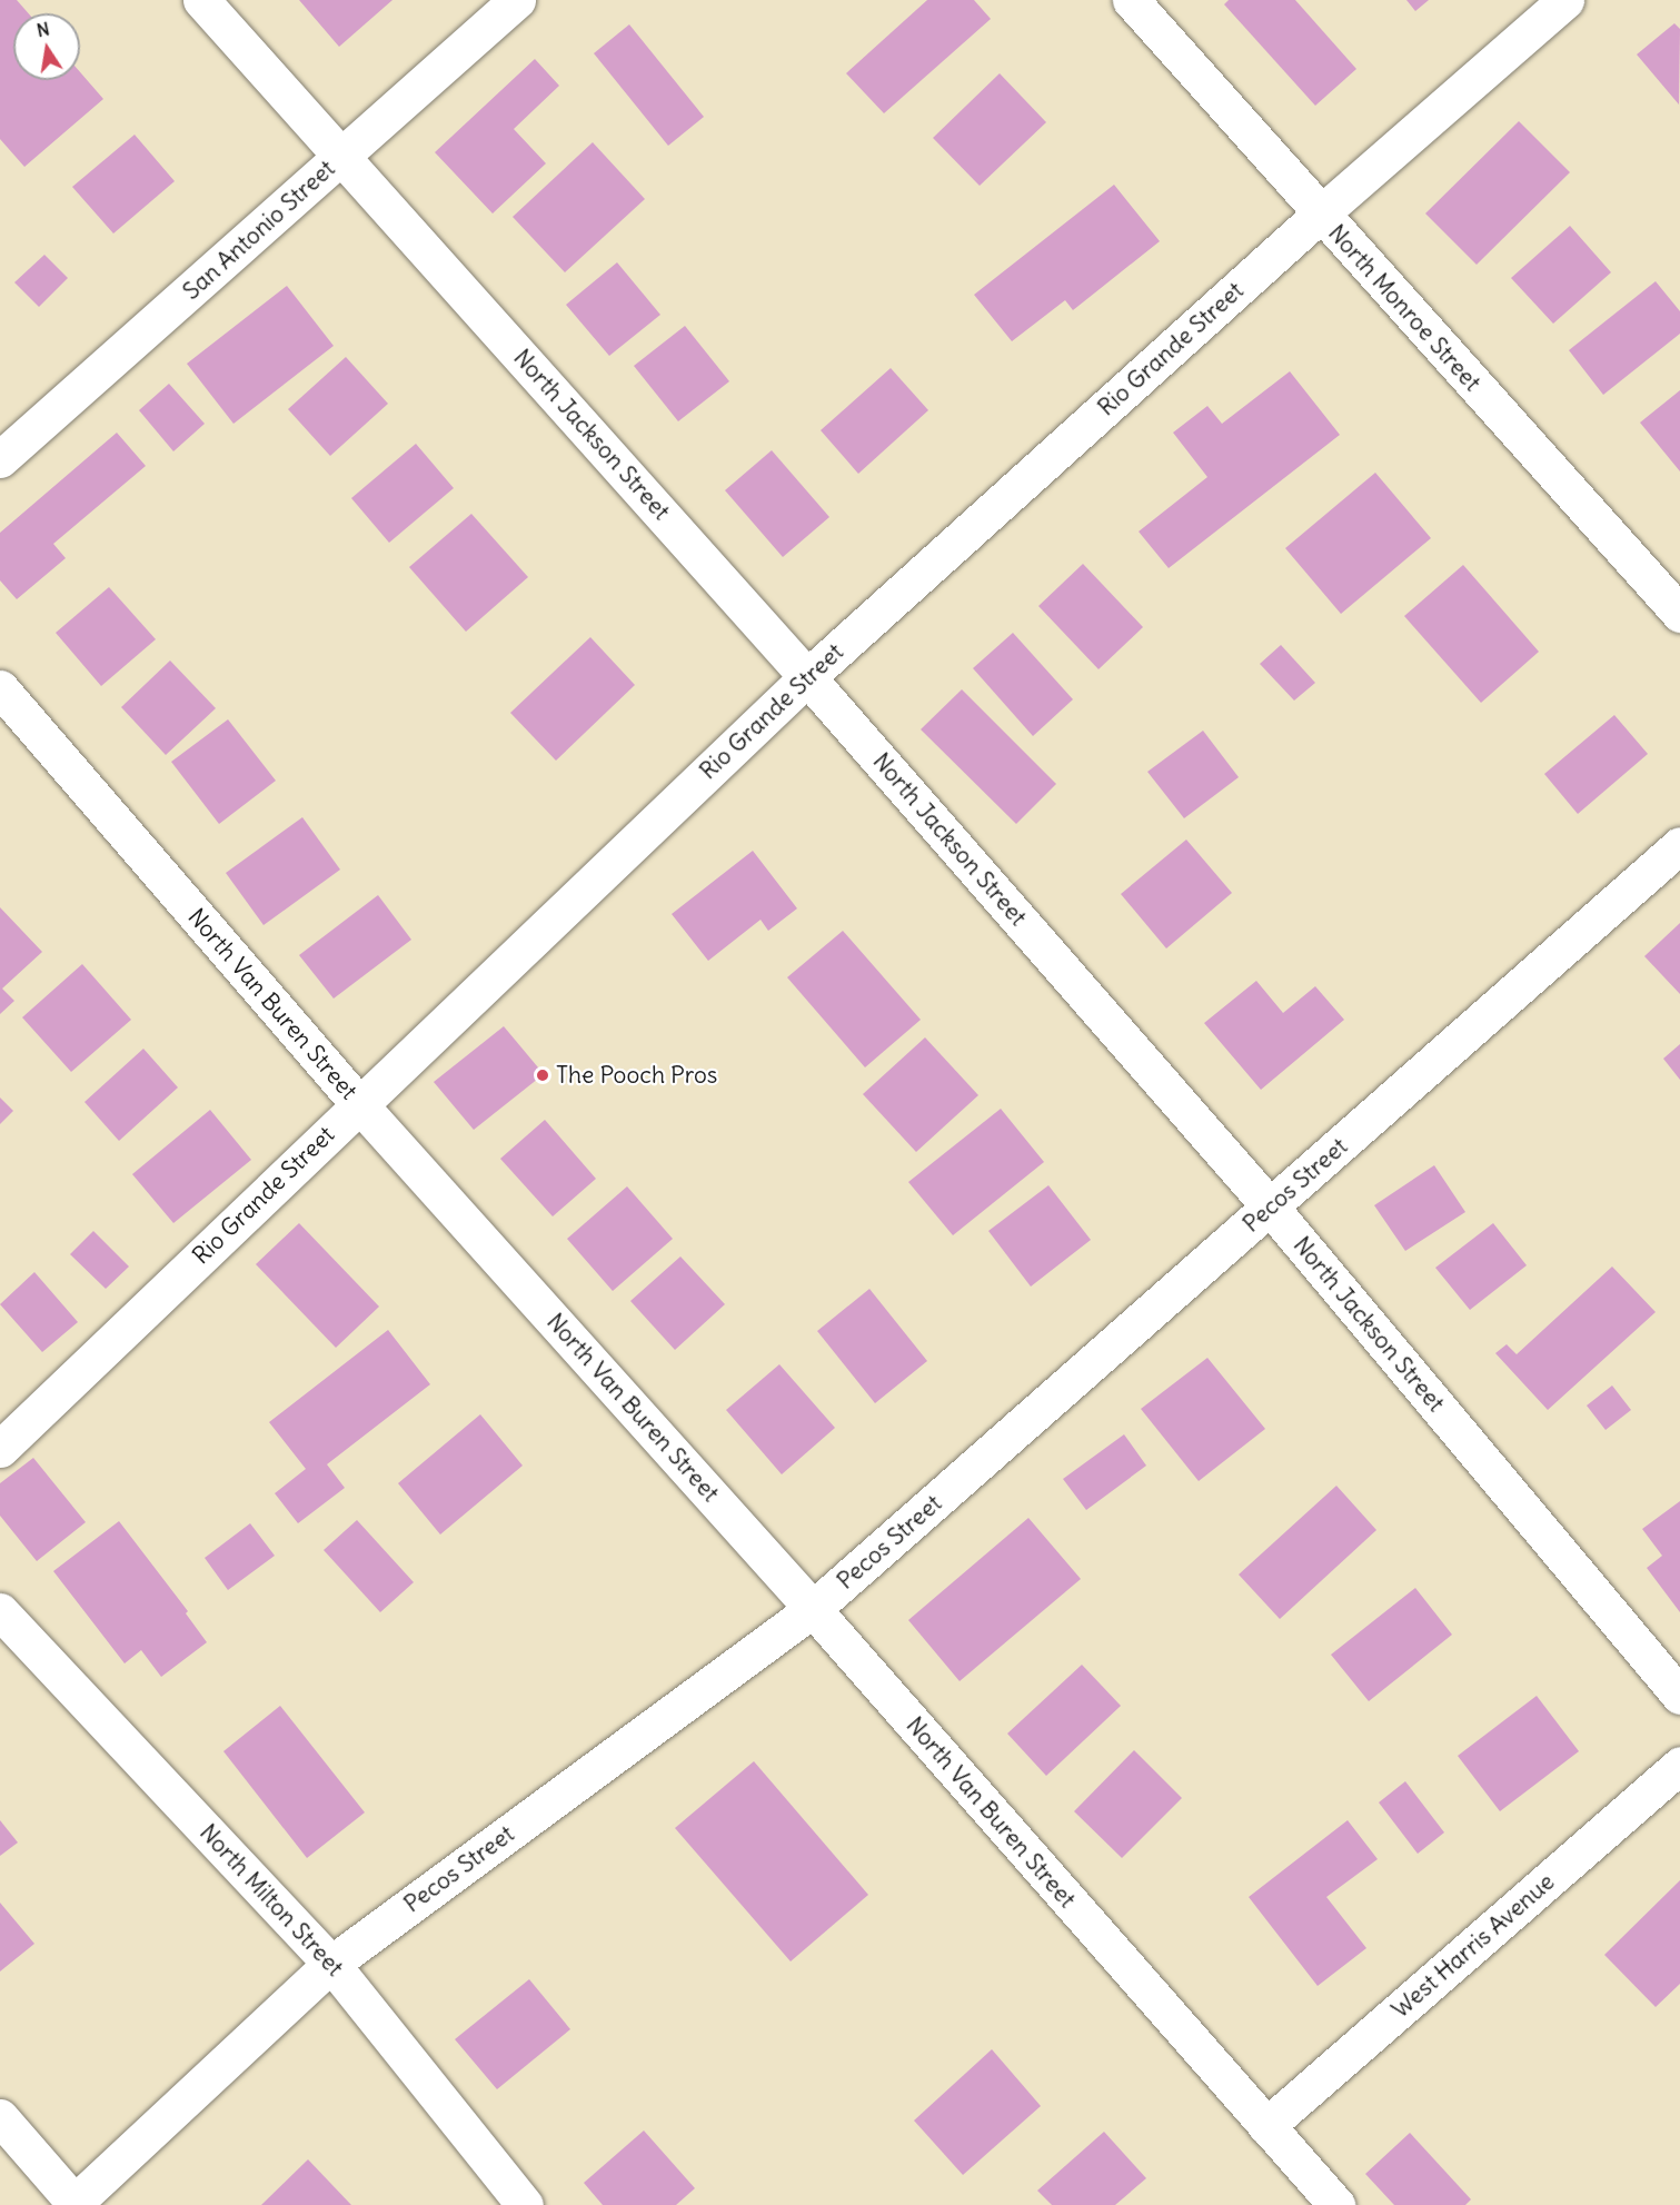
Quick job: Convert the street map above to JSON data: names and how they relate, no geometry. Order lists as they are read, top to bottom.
{
  "streets": {
    "street": [
      "San Antonio Street",
      "North Monroe Street",
      "Rio Grande Street",
      "North Jackson Street",
      "North Van Buren Street",
      "Pecos Street",
      "North Milton Street",
      "West Harris Avenue"
    ]
  },
  "crossings": [
    ["San Antonio Street", "North Jackson Street"],
    ["North Monroe Street", "Rio Grande Street"],
    ["Rio Grande Street", "North Jackson Street"],
    ["Rio Grande Street", "North Van Buren Street"],
    ["North Jackson Street", "Pecos Street"],
    ["North Van Buren Street", "Pecos Street"],
    ["North Van Buren Street", "West Harris Avenue"],
    ["Pecos Street", "North Milton Street"]
  ],
  "places": ["The Pooch Pros"],
  "north": "top"
}
